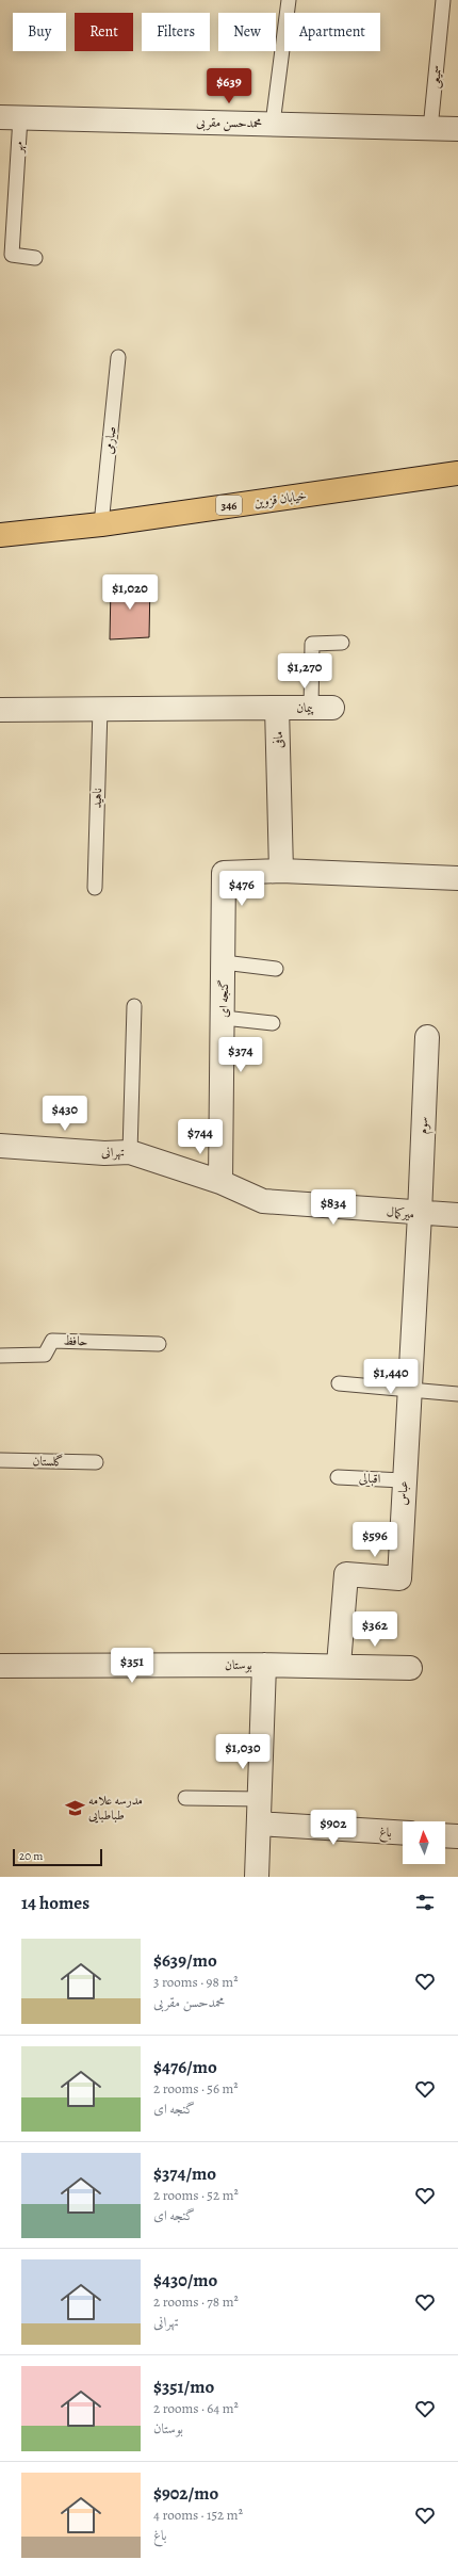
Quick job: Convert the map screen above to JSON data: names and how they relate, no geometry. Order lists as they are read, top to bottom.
{
  "streets": {
    "main road": ["خیابان قزوین", "346"],
    "street": [
      "محمدحسن مقربی",
      "پیمان",
      "مافی",
      "گنجه ای",
      "سوم",
      "تهرانی",
      "میرکمال",
      "عباس",
      "بوستان",
      "باغ"
    ],
    "lane": [
      "سمیعی",
      "مهر",
      "صارمی",
      "ناهید",
      "حافظ",
      "گلستان",
      "اقبالی"
    ]
  },
  "crossings": [
    ["سمیعی", "محمدحسن مقربی"],
    ["محمدحسن مقربی", "مهر"],
    ["صارمی", "خیابان قزوین"],
    ["پیمان", "مافی"],
    ["مافی", "گنجه ای"],
    ["گنجه ای", "تهرانی"],
    ["گنجه ای", "میرکمال"],
    ["سوم", "میرکمال"],
    ["سوم", "عباس"],
    ["تهرانی", "میرکمال"],
    ["میرکمال", "عباس"],
    ["اقبالی", "عباس"],
    ["بوستان", "باغ"]
  ],
  "places": {
    "school or university": ["مدرسه علامه طباطبایی"]
  },
  "scale_bar": "20 m",
  "north": "top",
  "page": {
    "chip": [
      "Buy",
      "Rent",
      "Filters",
      "New",
      "Apartment"
    ],
    "price": [
      "$639",
      "$1,020",
      "$1,270",
      "$476",
      "$374",
      "$430",
      "$744",
      "$834",
      "$1,440",
      "$596",
      "$362",
      "$351",
      "$1,030",
      "$902"
    ],
    "scale": "20 m",
    "heading": "14 homes",
    "list": [
      {
        "name": "$639/mo",
        "note": "3 rooms · 98 m² · محمدحسن مقربی"
      },
      {
        "name": "$476/mo",
        "note": "2 rooms · 56 m² · گنجه ای"
      },
      {
        "name": "$374/mo",
        "note": "2 rooms · 52 m² · گنجه ای"
      },
      {
        "name": "$430/mo",
        "note": "2 rooms · 78 m² · تهرانی"
      },
      {
        "name": "$351/mo",
        "note": "2 rooms · 64 m² · بوستان"
      },
      {
        "name": "$902/mo",
        "note": "4 rooms · 152 m² · باغ"
      }
    ]
  }
}
